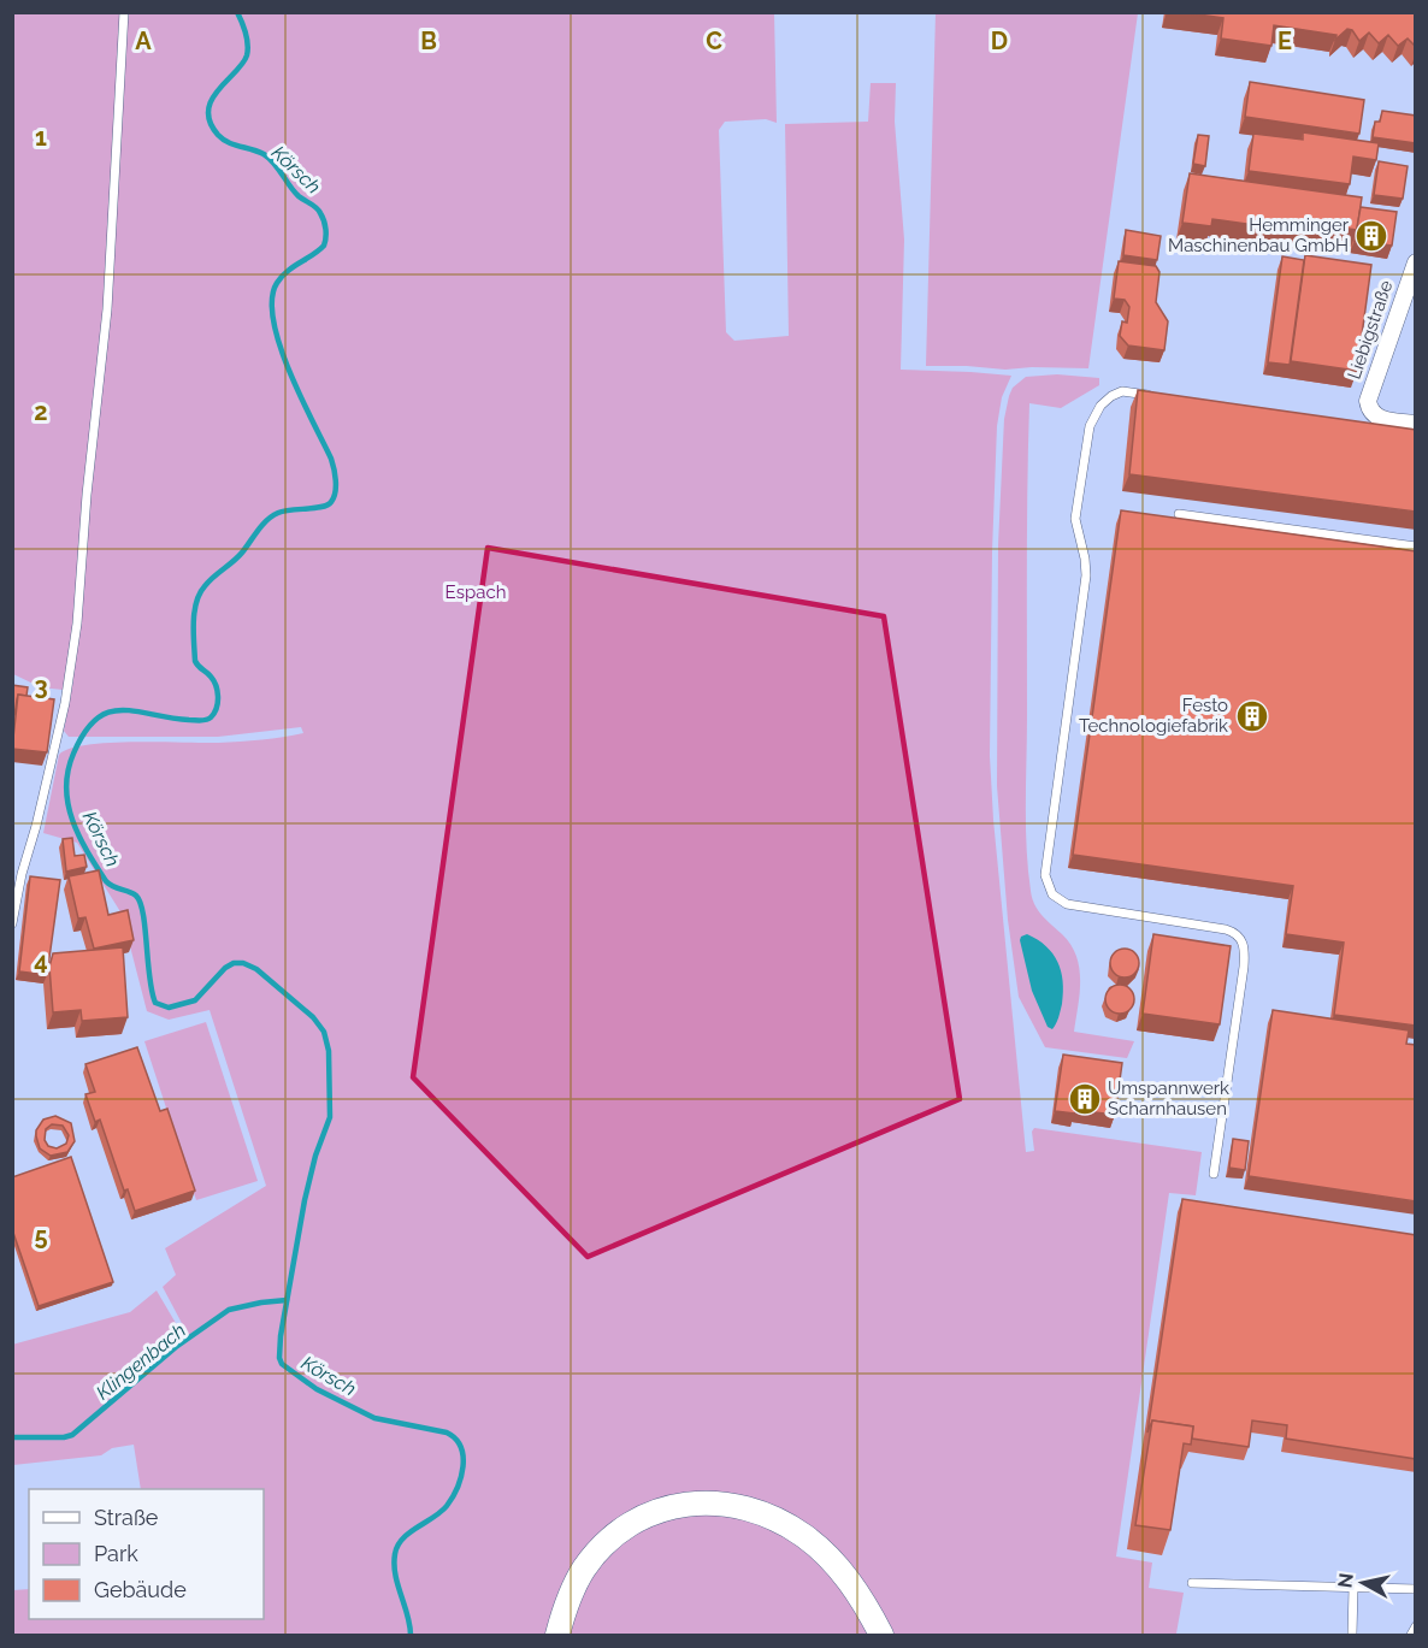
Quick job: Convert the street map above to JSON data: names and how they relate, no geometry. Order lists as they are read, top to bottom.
{
  "streets": {
    "street": ["Liebigstraße"]
  },
  "water": ["Körsch", "Klingenbach"],
  "parks": ["Espach"],
  "places": {
    "building": ["Hemminger Maschinenbau GmbH", "Festo Technologiefabrik", "Umspannwerk Scharnhausen"]
  },
  "legend": ["Straße", "Park", "Gebäude"],
  "north": "left",
  "grid": {
    "columns": [
      "A",
      "B",
      "C",
      "D",
      "E"
    ],
    "rows": [
      "1",
      "2",
      "3",
      "4",
      "5"
    ]
  }
}
